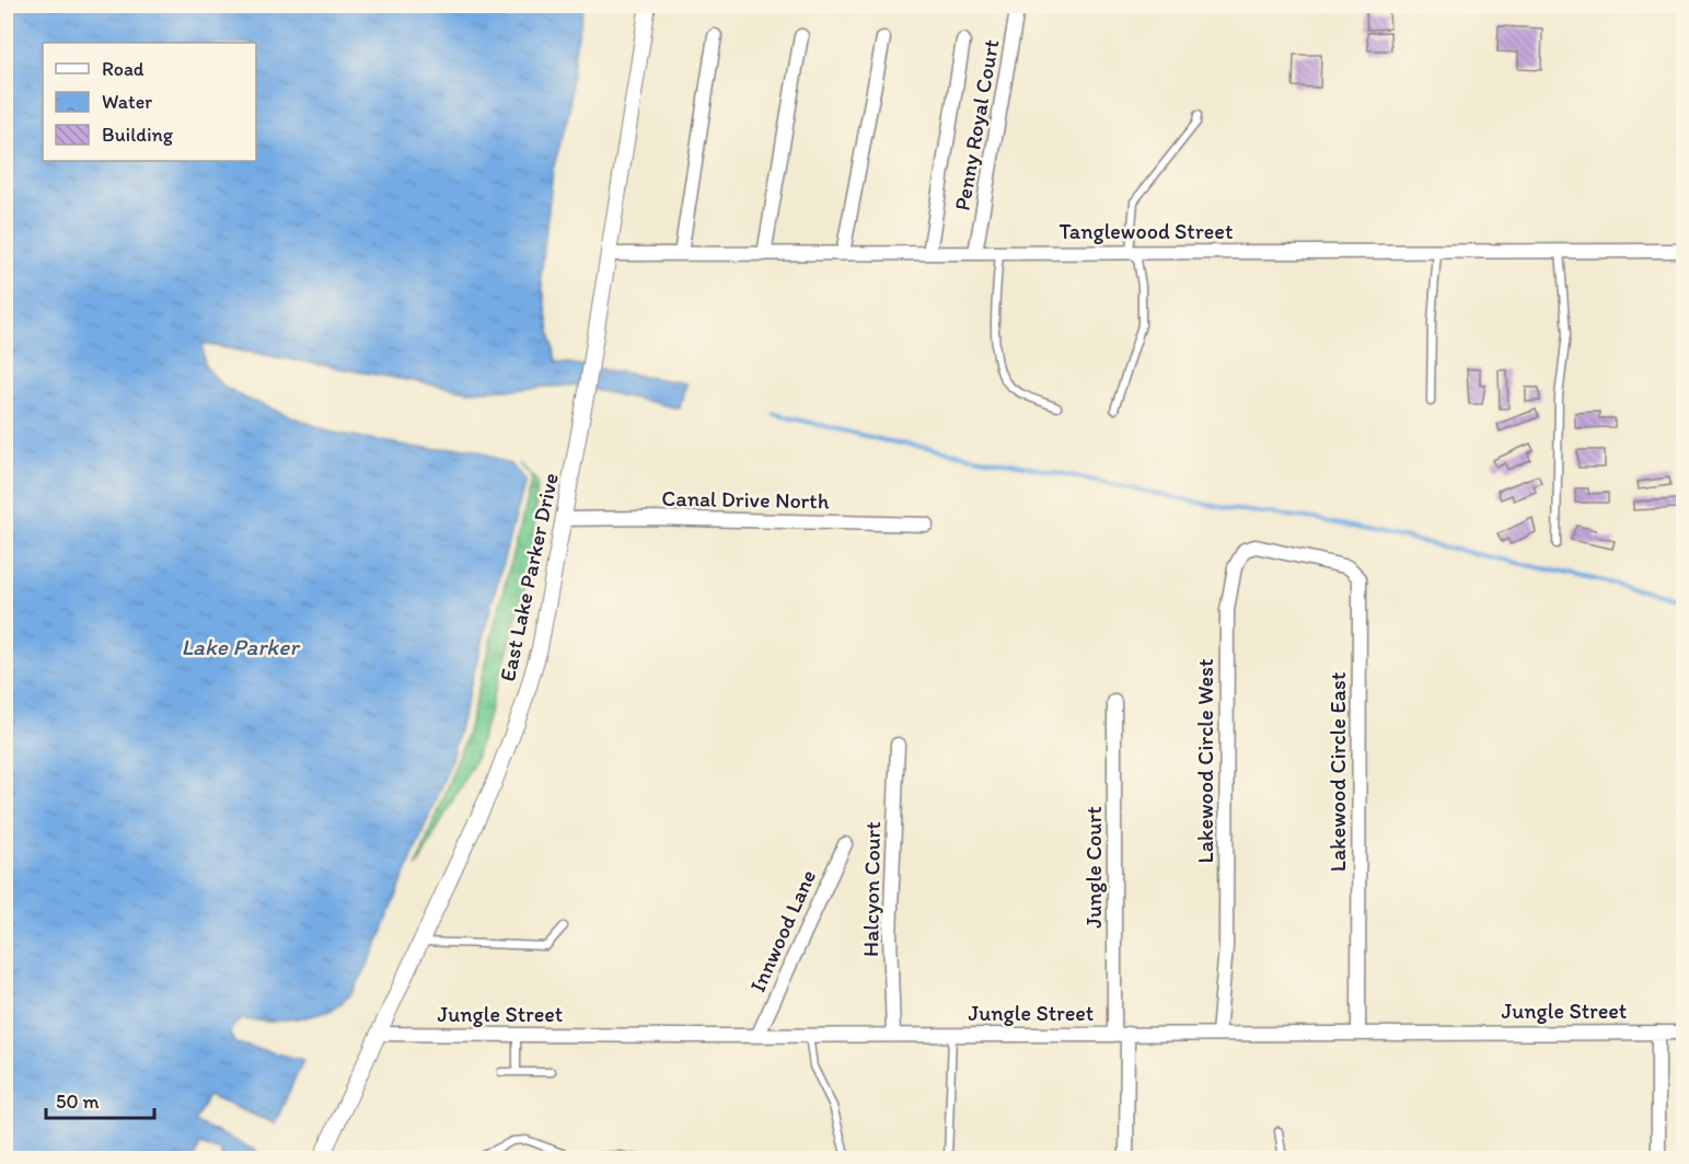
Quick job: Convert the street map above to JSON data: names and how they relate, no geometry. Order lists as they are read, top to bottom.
{
  "streets": {
    "street": [
      "Penny Royal Court",
      "Tanglewood Street",
      "Canal Drive North",
      "East Lake Parker Drive",
      "Lakewood Circle West",
      "Lakewood Circle East",
      "Jungle Court",
      "Halcyon Court",
      "Innwood Lane",
      "Jungle Street"
    ]
  },
  "crossings": [
    ["Penny Royal Court", "Tanglewood Street"],
    ["Tanglewood Street", "East Lake Parker Drive"],
    ["Canal Drive North", "East Lake Parker Drive"],
    ["East Lake Parker Drive", "Jungle Street"],
    ["Lakewood Circle West", "Lakewood Circle East"],
    ["Lakewood Circle West", "Jungle Street"],
    ["Lakewood Circle East", "Jungle Street"],
    ["Jungle Court", "Jungle Street"],
    ["Halcyon Court", "Jungle Street"],
    ["Innwood Lane", "Jungle Street"]
  ],
  "water": ["Lake Parker"],
  "legend": ["Road", "Water", "Building"],
  "scale_bar": "50 m"
}
